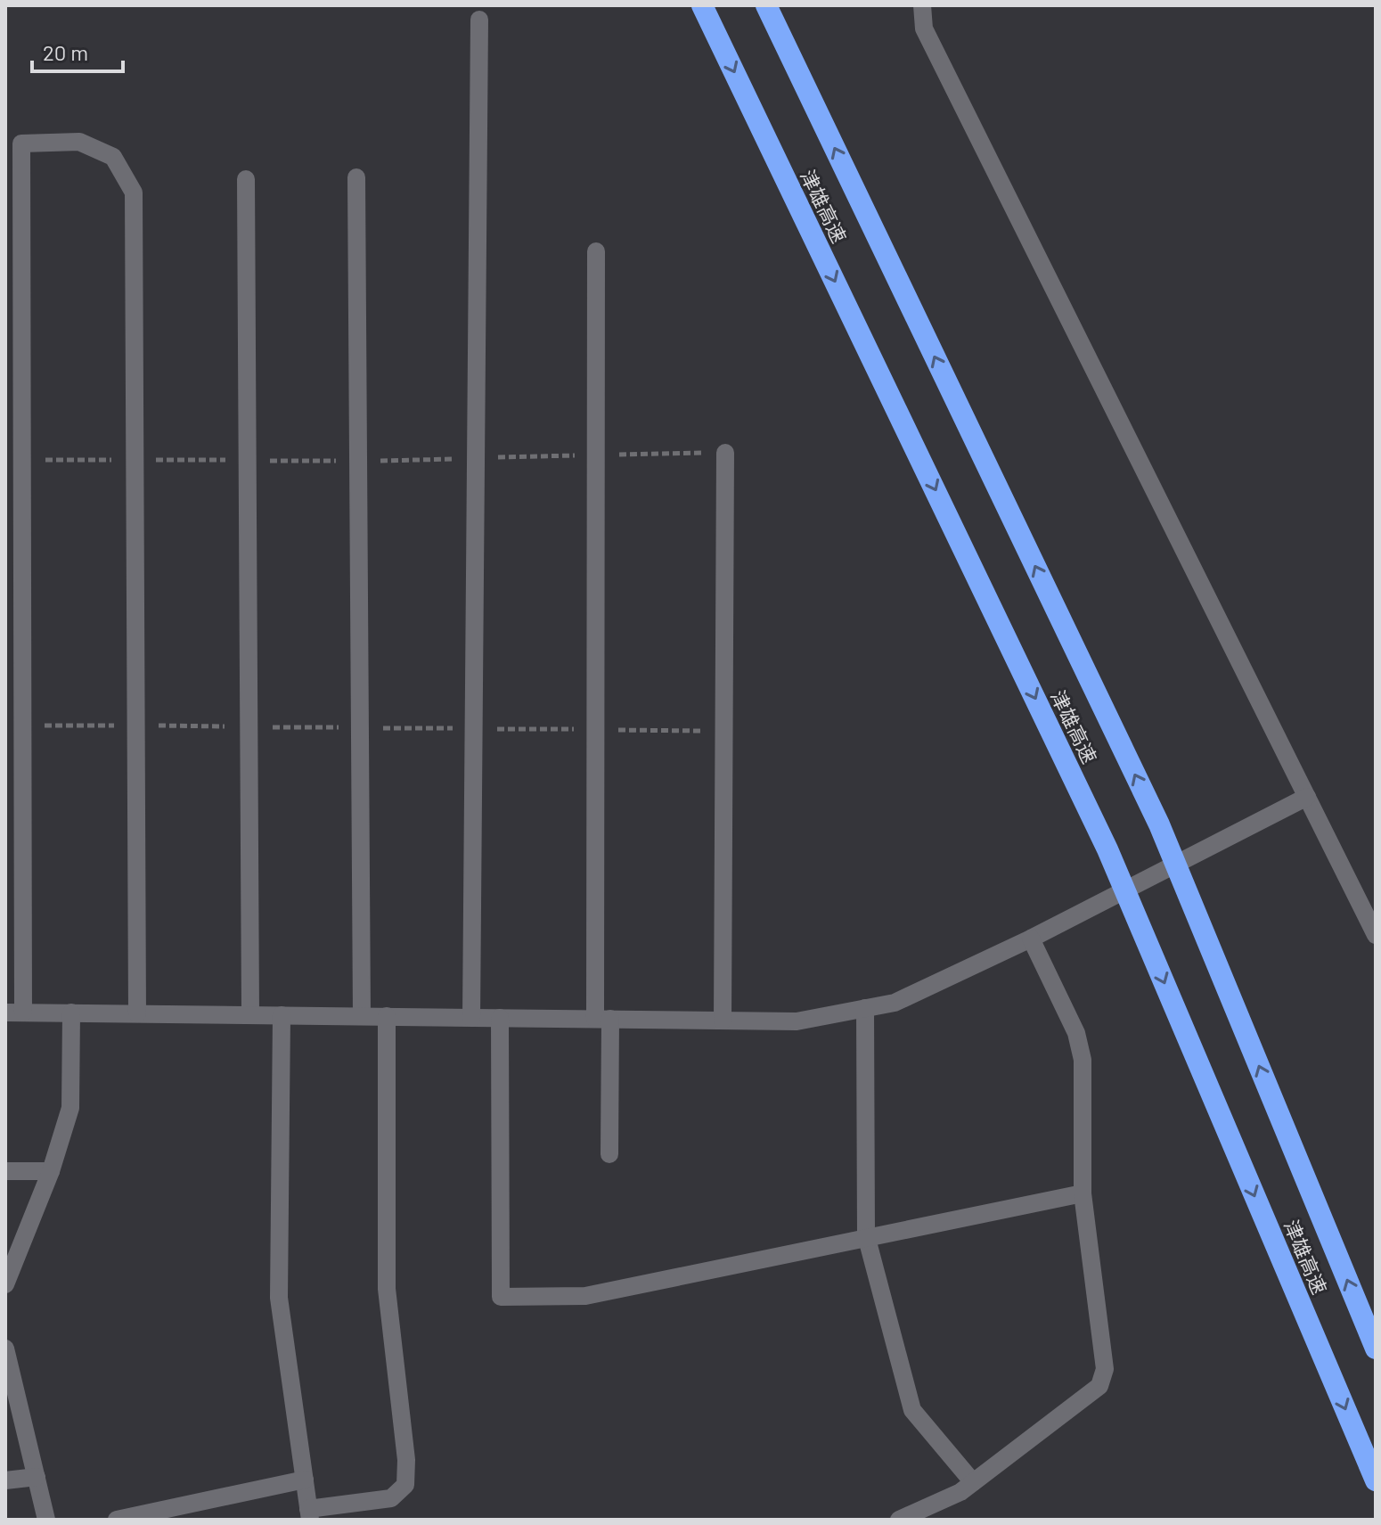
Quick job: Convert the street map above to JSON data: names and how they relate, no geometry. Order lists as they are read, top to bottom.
{
  "streets": {
    "highway": ["津雄高速"]
  },
  "scale_bar": "20 m"
}
